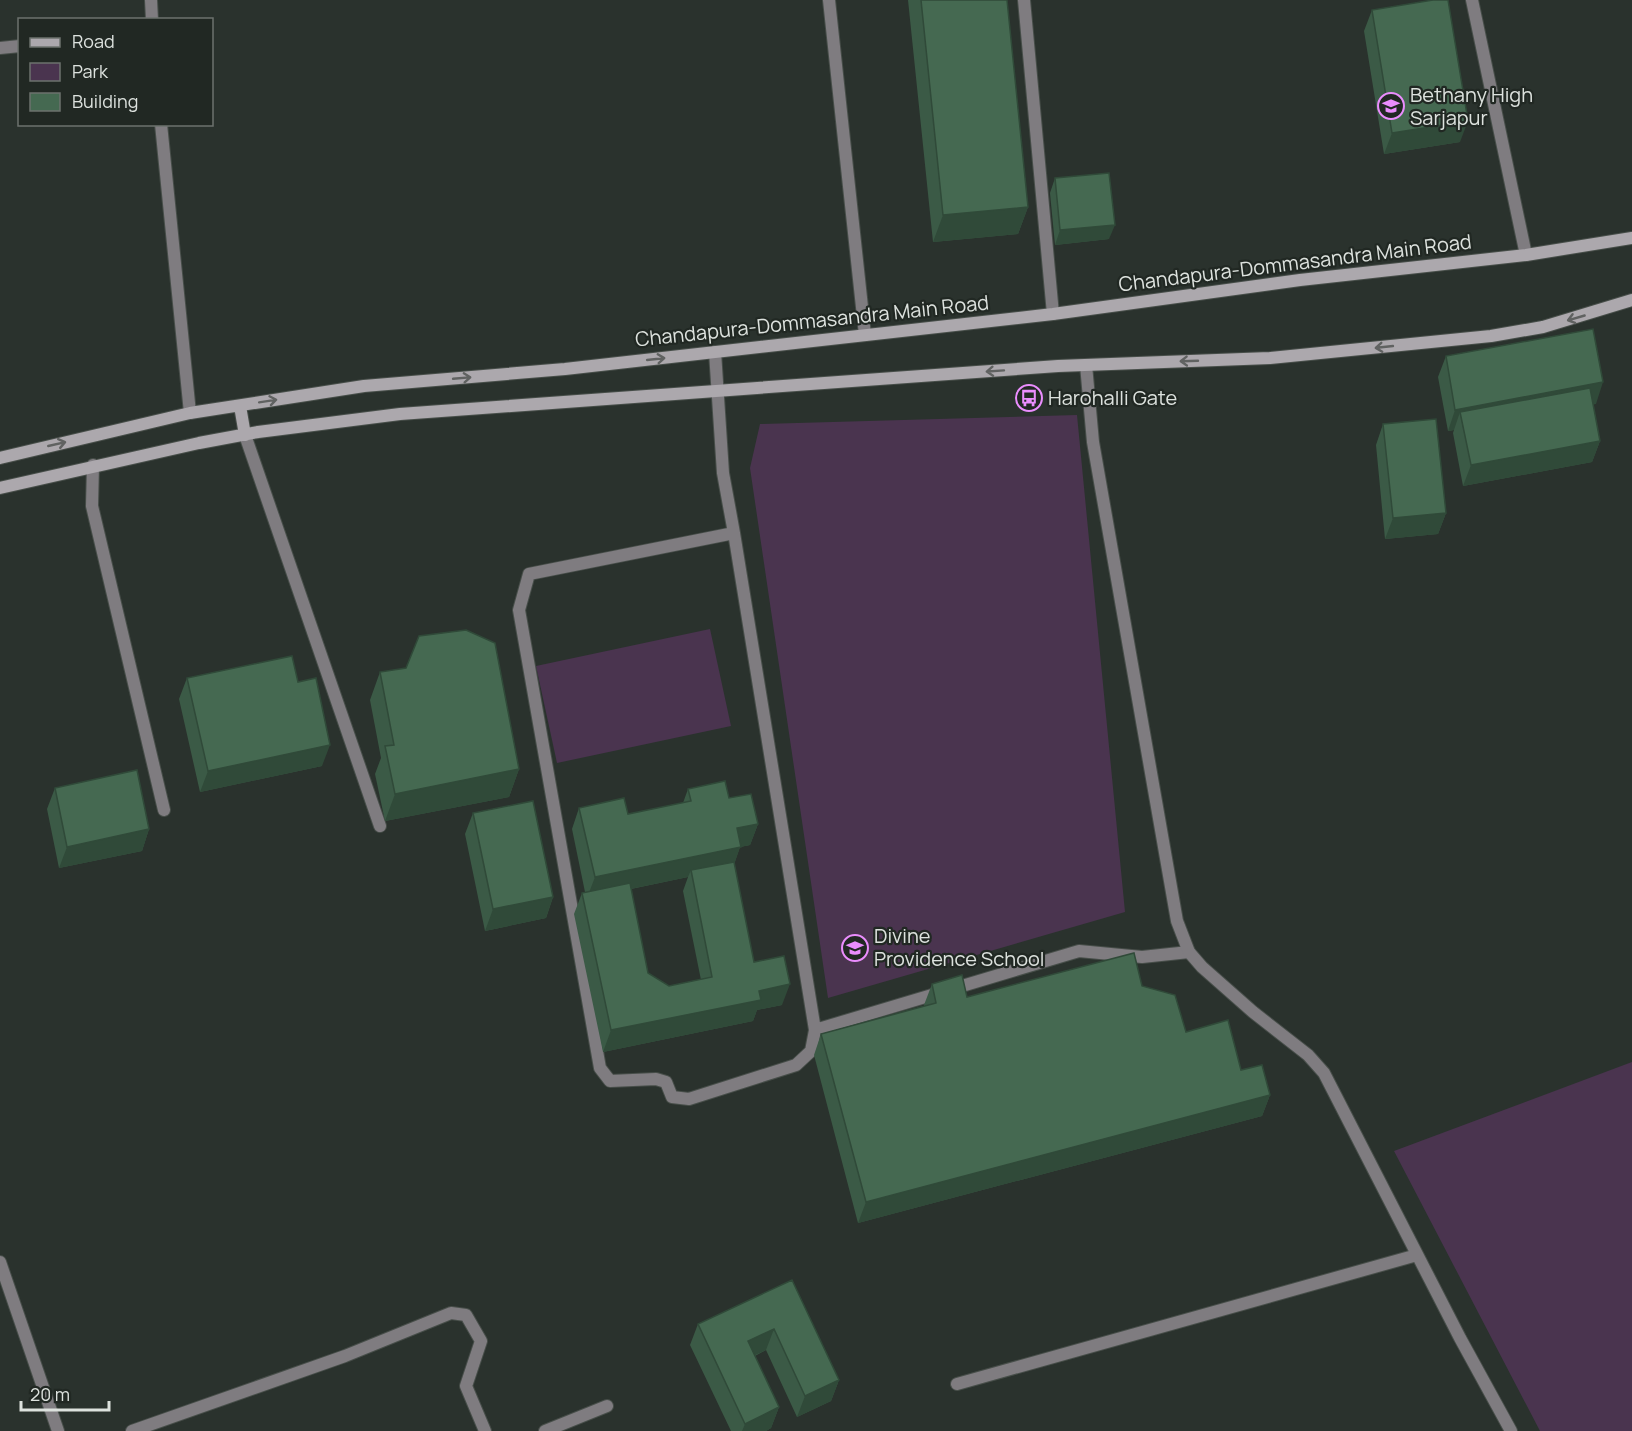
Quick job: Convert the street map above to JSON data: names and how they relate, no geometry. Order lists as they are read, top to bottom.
{
  "streets": {
    "main road": ["Chandapura-Dommasandra Main Road"]
  },
  "places": {
    "school or university": ["Bethany High Sarjapur", "Divine Providence School"],
    "bus stop": ["Harohalli Gate"]
  },
  "legend": ["Road", "Park", "Building"],
  "scale_bar": "20 m"
}
